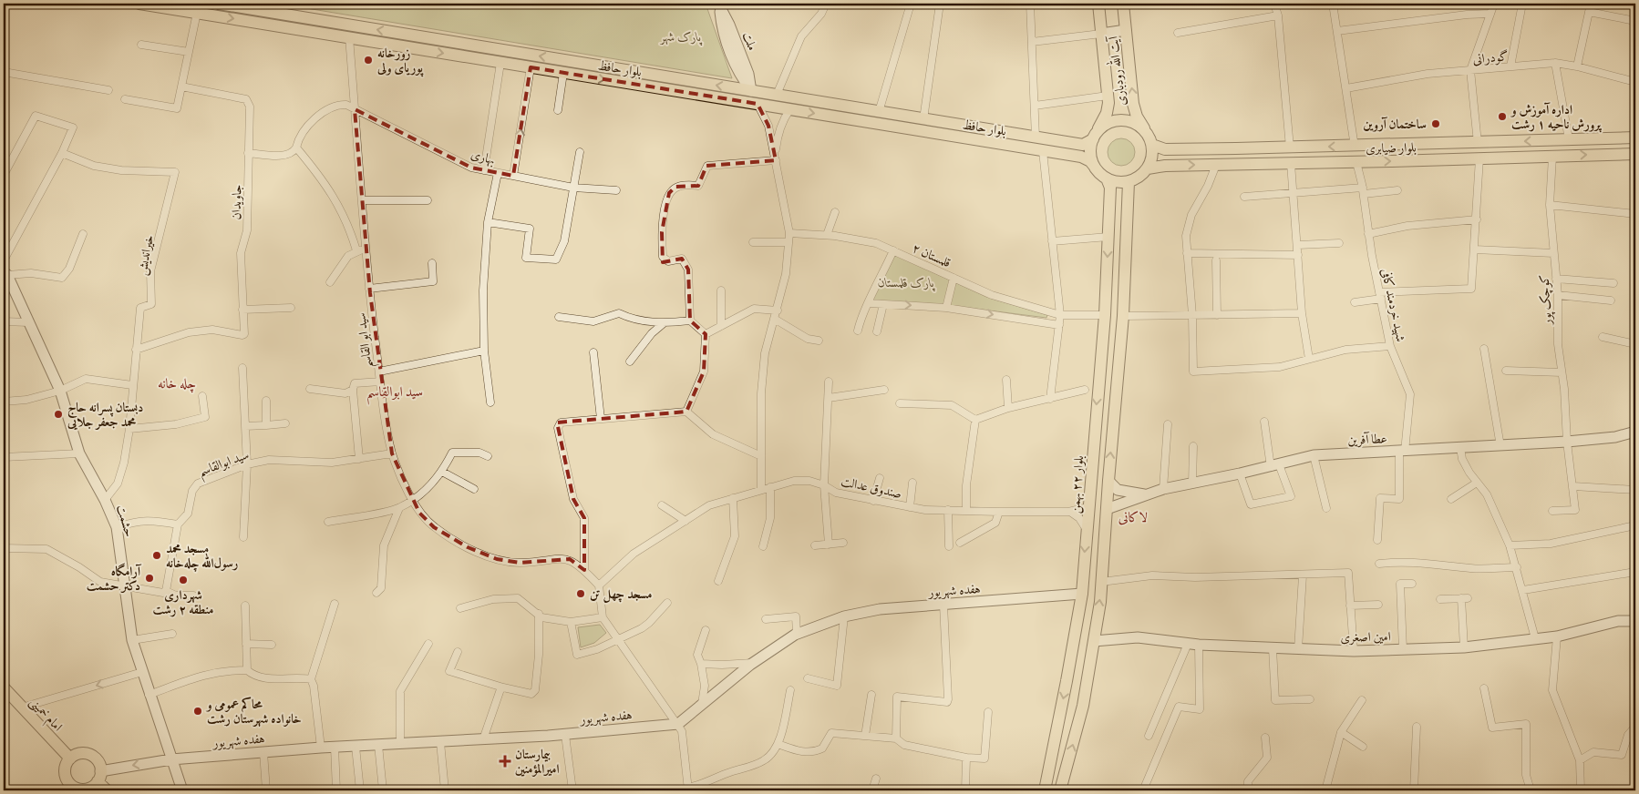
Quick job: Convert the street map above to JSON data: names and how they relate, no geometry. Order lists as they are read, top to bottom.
{
  "streets": {
    "main road": [
      "ملت",
      "بلوار حافظ",
      "آیت الله رودباری",
      "بلوار ضیابری",
      "عطا آفرین",
      "بلوار ۲۲ بهمن",
      "حشمت",
      "هفده شهریور",
      "امین اصغری",
      "امام خمینی"
    ],
    "street": [
      "گودرانی",
      "بهاری",
      "جاویدان",
      "خیراندیش",
      "قلمستان ۲",
      "کوچک پور",
      "شهید خردمند کافی",
      "سید ابو القاسم",
      "سید ابوالقاسم",
      "صندوق عدالت"
    ]
  },
  "crossings": [
    ["ملت", "بلوار حافظ"],
    ["بلوار حافظ", "آیت الله رودباری"],
    ["بلوار حافظ", "بلوار ضیابری"],
    ["بلوار حافظ", "سید ابو القاسم"],
    ["بلوار حافظ", "بلوار ۲۲ بهمن"],
    ["آیت الله رودباری", "بلوار ضیابری"],
    ["آیت الله رودباری", "بلوار ۲۲ بهمن"],
    ["بلوار ضیابری", "کوچک پور"],
    ["بلوار ضیابری", "شهید خردمند کافی"],
    ["بلوار ضیابری", "بلوار ۲۲ بهمن"],
    ["بهاری", "سید ابو القاسم"],
    ["جاویدان", "خیراندیش"],
    ["خیراندیش", "حشمت"],
    ["قلمستان ۲", "بلوار ۲۲ بهمن"],
    ["کوچک پور", "عطا آفرین"],
    ["شهید خردمند کافی", "عطا آفرین"],
    ["سید ابو القاسم", "سید ابوالقاسم"],
    ["سید ابو القاسم", "صندوق عدالت"],
    ["بلوار ۲۲ بهمن", "صندوق عدالت"],
    ["بلوار ۲۲ بهمن", "هفده شهریور"],
    ["حشمت", "هفده شهریور"],
    ["هفده شهریور", "امام خمینی"]
  ],
  "districts": ["چله خانه", "سید ابوالقاسم", "لاکانی"],
  "parks": ["پارک شهر", "پارک قلمستان"],
  "places": {
    "other": [
      "زورخانه پوریای ولی",
      "اداره آموزش و پرورش ناحیه ۱ رشت",
      "ساختمان آروین",
      "دبستان پسرانه حاج محمد جعفر جلایی",
      "مسجد محمد رسول‌‌الله چله‌خانه",
      "آرامگاه دکتر حشمت",
      "شهرداری منطقه ۲ رشت",
      "مسجد چهل تن",
      "محاکم عمومی و خانواده شهرستان رشت"
    ],
    "health": ["بیمارستان امیرالمؤمنین"]
  }
}
